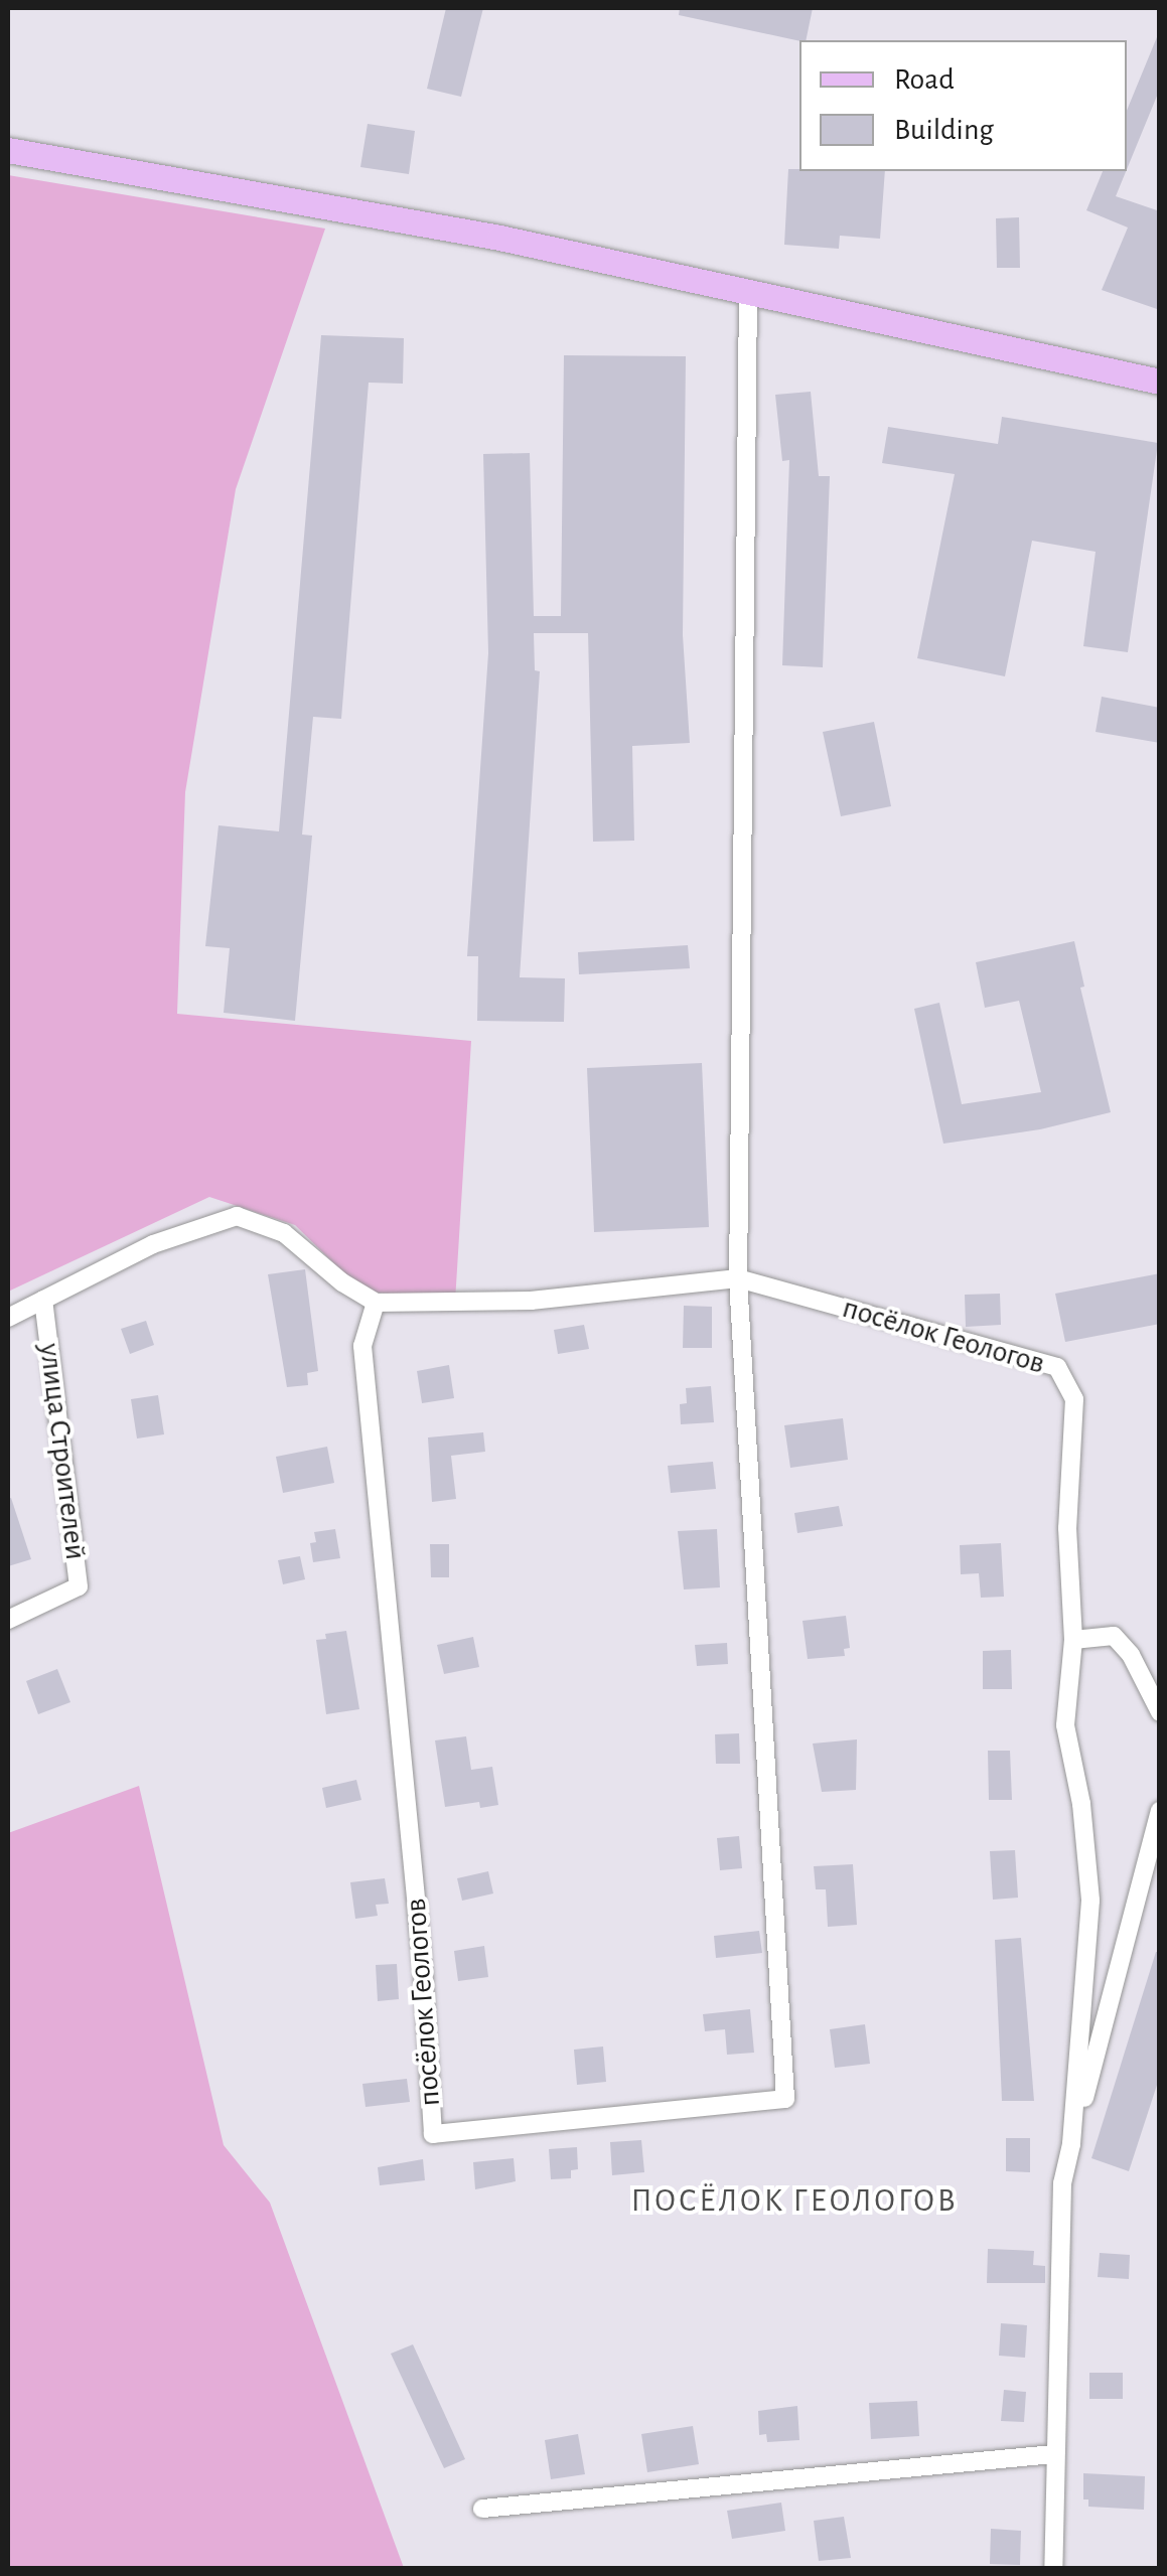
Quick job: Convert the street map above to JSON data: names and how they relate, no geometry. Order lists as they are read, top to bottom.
{
  "streets": {
    "street": ["посёлок Геологов", "улица Строителей"]
  },
  "districts": ["ПОСЁЛОК ГЕОЛОГОВ"],
  "legend": ["Road", "Building"]
}
